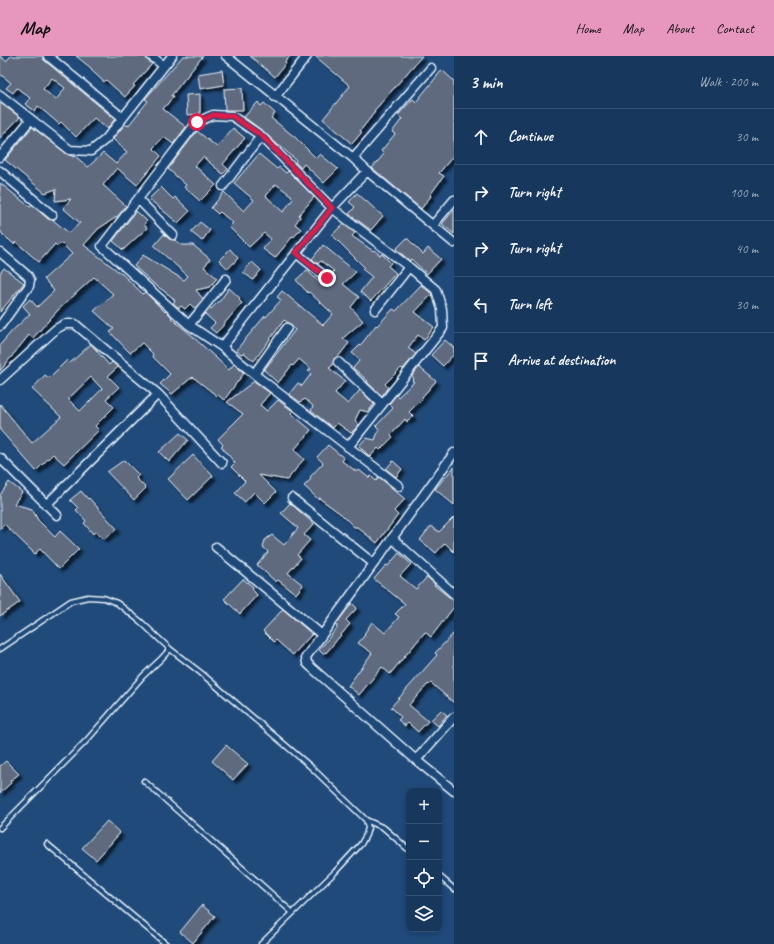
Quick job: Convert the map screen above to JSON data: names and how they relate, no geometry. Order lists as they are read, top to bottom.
{
  "page": {
    "header": "Map",
    "nav": [
      "Home",
      "Map",
      "About",
      "Contact"
    ],
    "heading": ["3 min", "Walk · 200 m"],
    "list": [
      ["Continue", "30 m"],
      ["Turn right", "100 m"],
      ["Turn right", "40 m"],
      ["Turn left", "30 m"],
      "Arrive at destination"
    ],
    "map_buttons": ["+", "−"]
  }
}
